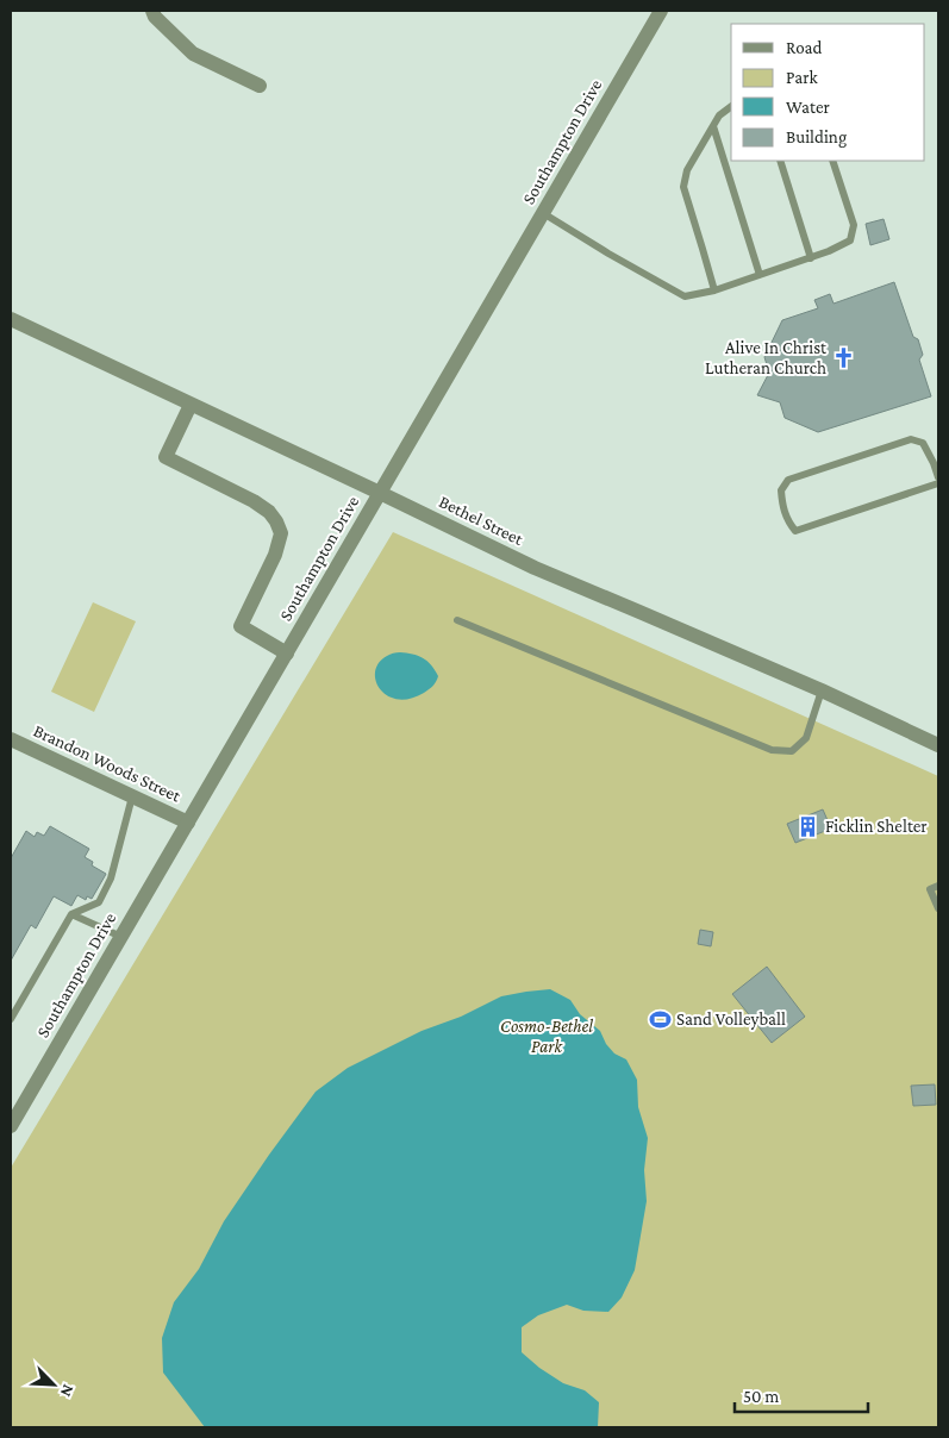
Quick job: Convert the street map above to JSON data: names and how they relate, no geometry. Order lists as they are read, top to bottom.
{
  "streets": {
    "street": ["Southampton Drive", "Bethel Street", "Brandon Woods Street"]
  },
  "crossings": [
    ["Southampton Drive", "Bethel Street"],
    ["Southampton Drive", "Brandon Woods Street"]
  ],
  "parks": ["Cosmo-Bethel Park"],
  "places": {
    "church": ["Alive In Christ Lutheran Church"],
    "building": ["Ficklin Shelter"],
    "sports": ["Sand Volleyball"]
  },
  "legend": [
    "Road",
    "Park",
    "Water",
    "Building"
  ],
  "scale_bar": "50 m",
  "north": "bottom right"
}
